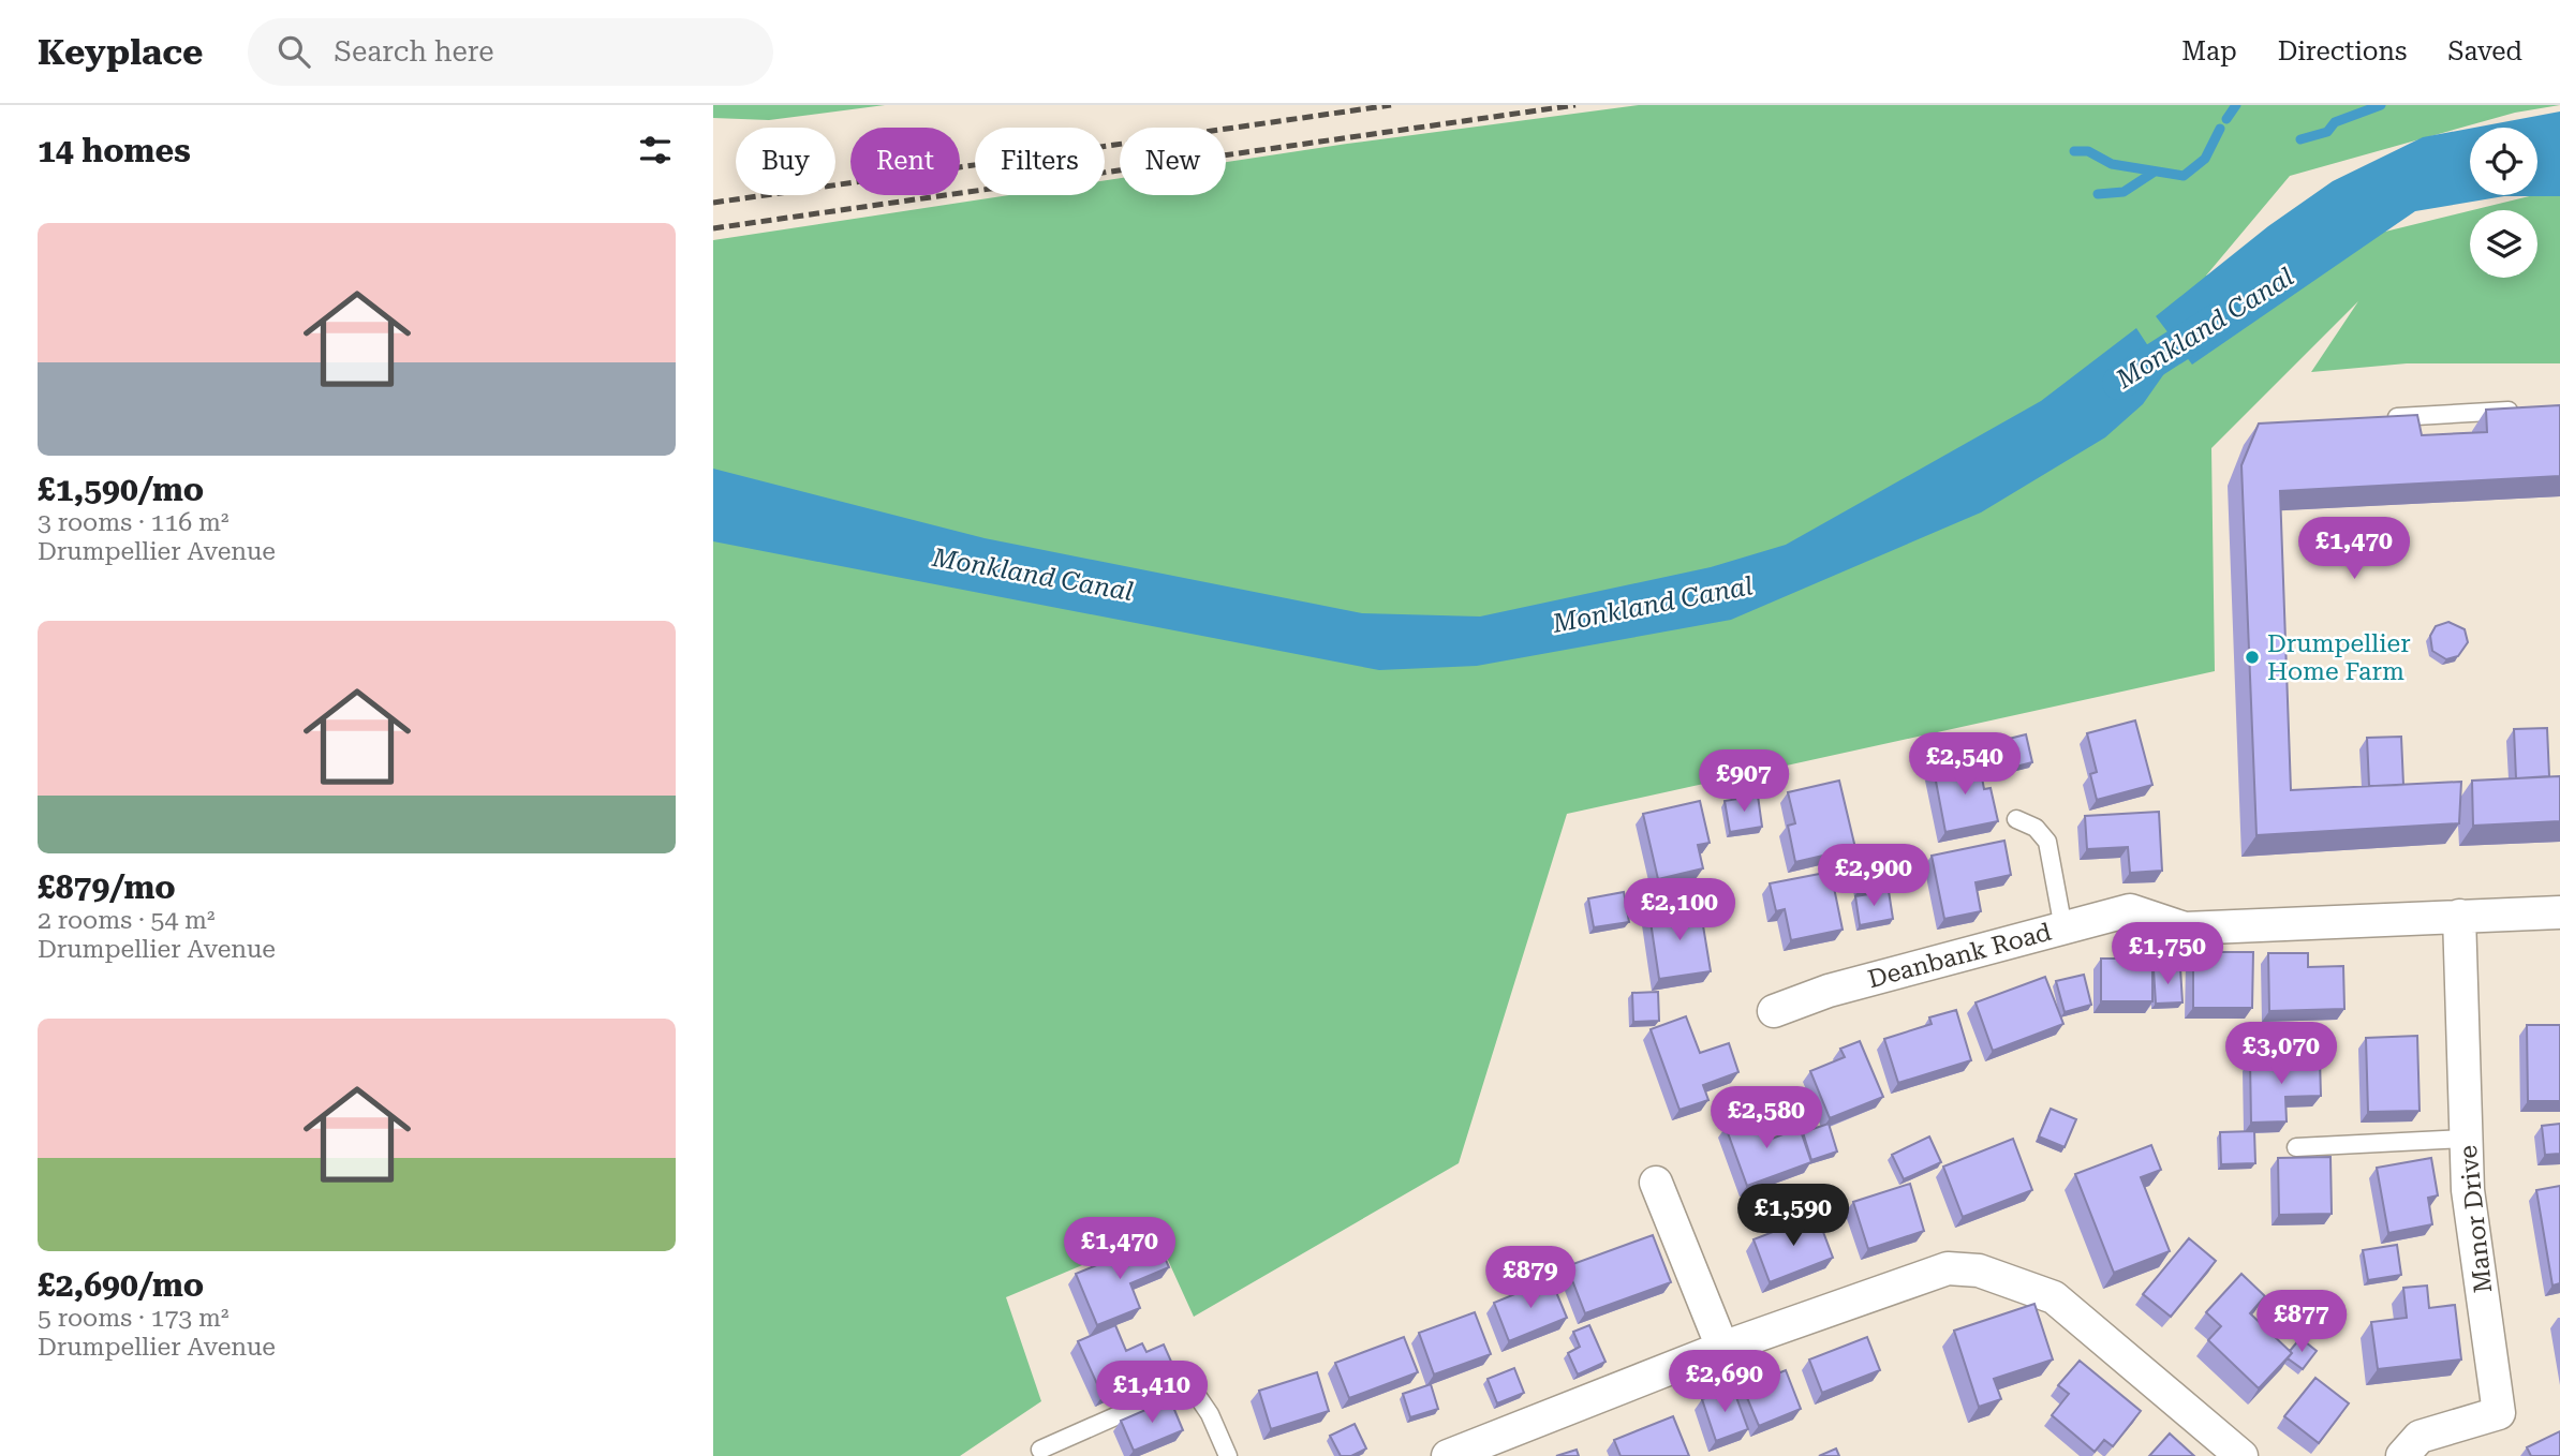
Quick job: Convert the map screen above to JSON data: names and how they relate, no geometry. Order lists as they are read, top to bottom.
{
  "streets": {
    "street": ["Deanbank Road", "Manor Drive"]
  },
  "crossings": [
    ["Deanbank Road", "Manor Drive"]
  ],
  "water": ["Monkland Canal"],
  "places": ["Drumpellier Home Farm"],
  "page": {
    "header": "Keyplace",
    "search": "Search here",
    "nav": ["Map", "Directions", "Saved"],
    "heading": "14 homes",
    "chip": [
      "Buy",
      "Rent",
      "Filters",
      "New"
    ],
    "list": [
      {
        "name": "£1,590/mo",
        "note": "3 rooms · 116 m² · Drumpellier Avenue"
      },
      {
        "name": "£879/mo",
        "note": "2 rooms · 54 m² · Drumpellier Avenue"
      },
      {
        "name": "£2,690/mo",
        "note": "5 rooms · 173 m² · Drumpellier Avenue"
      }
    ],
    "price": [
      "£1,470",
      "£2,540",
      "£907",
      "£2,900",
      "£2,100",
      "£1,750",
      "£3,070",
      "£2,580",
      "£1,590",
      "£1,470",
      "£879",
      "£877",
      "£2,690",
      "£1,410"
    ]
  }
}
